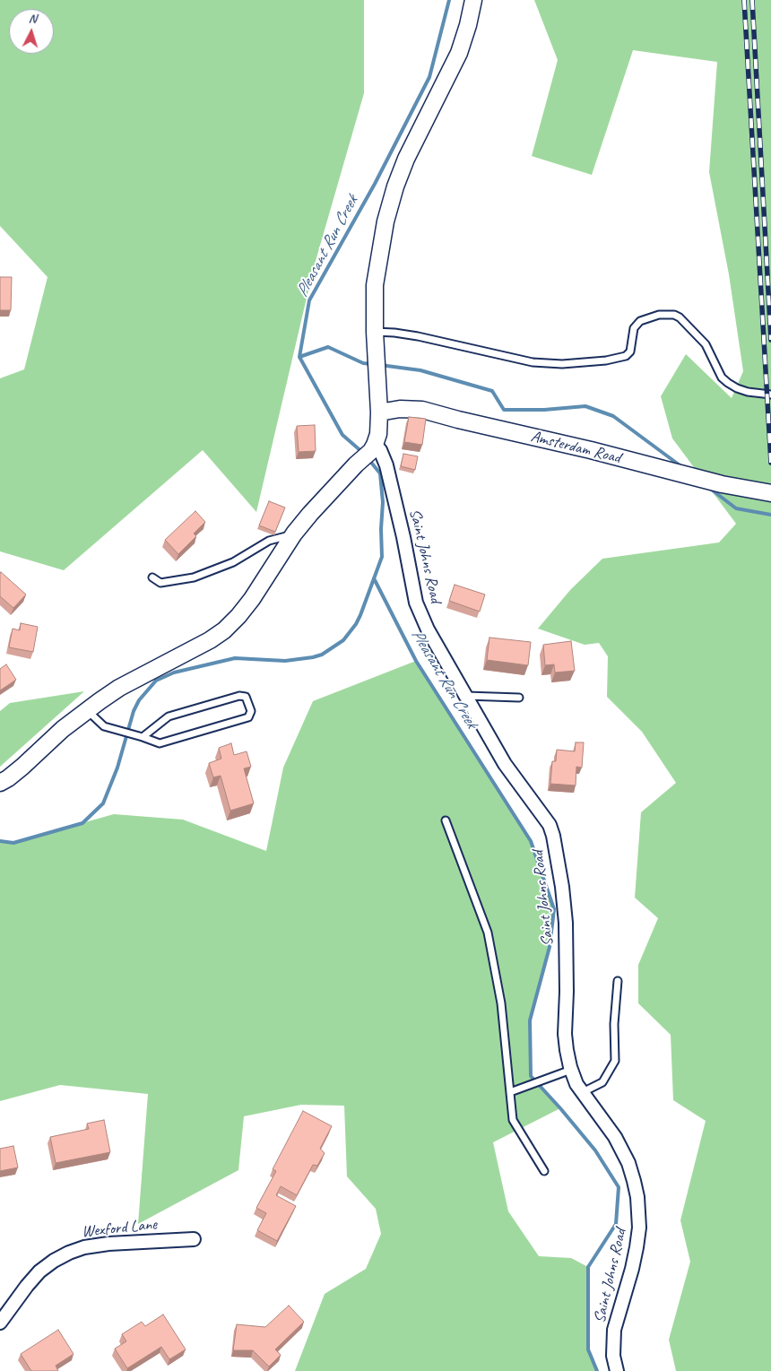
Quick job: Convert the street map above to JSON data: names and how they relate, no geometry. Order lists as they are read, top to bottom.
{
  "streets": {
    "street": ["Amsterdam Road", "Saint Johns Road", "Wexford Lane"]
  },
  "water": ["Pleasant Run Creek"],
  "north": "top"
}
